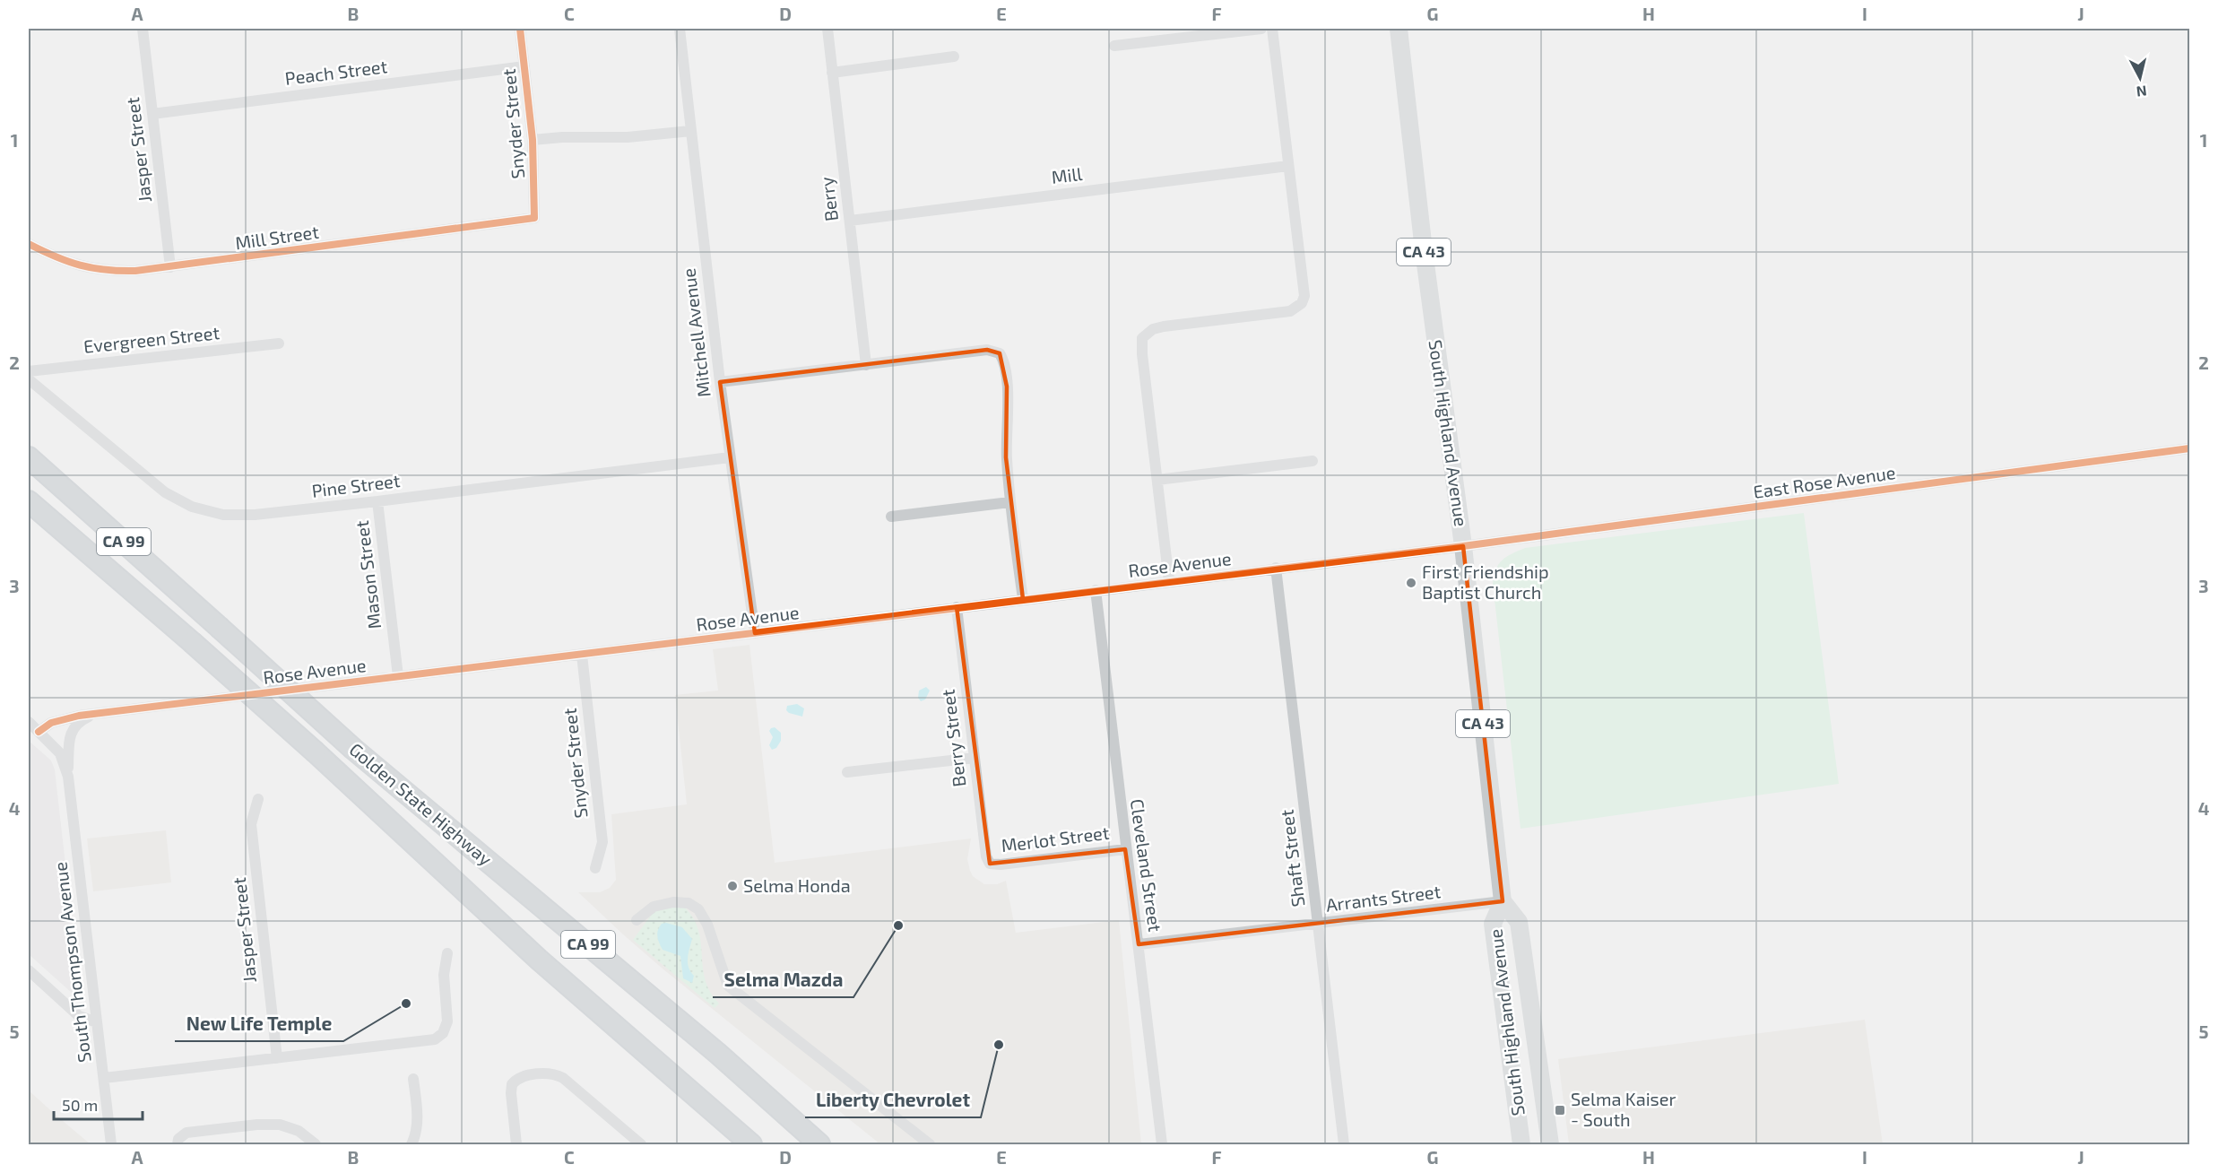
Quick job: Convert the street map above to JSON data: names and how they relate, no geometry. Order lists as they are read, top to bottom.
{
  "streets": {
    "highway": ["CA 99", "Golden State Highway"],
    "main road": ["CA 43", "South Highland Avenue"],
    "street": [
      "Peach Street",
      "Snyder Street",
      "Jasper Street",
      "Mill",
      "Berry",
      "Mill Street",
      "Mitchell Avenue",
      "Evergreen Street",
      "East Rose Avenue",
      "Pine Street",
      "Rose Avenue",
      "Mason Street",
      "Berry Street",
      "Merlot Street",
      "Shaft Street",
      "Cleveland Street",
      "Arrants Street",
      "South Thompson Avenue"
    ]
  },
  "crossings": [
    ["Peach Street", "Snyder Street"],
    ["Peach Street", "Jasper Street"],
    ["Snyder Street", "Mill Street"],
    ["Snyder Street", "Rose Avenue"],
    ["Jasper Street", "Mill Street"],
    ["Mill", "Berry"],
    ["Mitchell Avenue", "Pine Street"],
    ["Mitchell Avenue", "Rose Avenue"],
    ["South Highland Avenue", "East Rose Avenue"],
    ["South Highland Avenue", "Rose Avenue"],
    ["South Highland Avenue", "Arrants Street"],
    ["East Rose Avenue", "Rose Avenue"],
    ["Pine Street", "Mason Street"],
    ["Rose Avenue", "Mason Street"],
    ["Rose Avenue", "Berry Street"],
    ["Rose Avenue", "Shaft Street"],
    ["Rose Avenue", "Cleveland Street"],
    ["Rose Avenue", "South Thompson Avenue"],
    ["Berry Street", "Merlot Street"],
    ["Merlot Street", "Cleveland Street"],
    ["Shaft Street", "Arrants Street"],
    ["Cleveland Street", "Arrants Street"]
  ],
  "places": {
    "other": [
      "First Friendship Baptist Church",
      "Selma Honda",
      "Selma Mazda",
      "New Life Temple",
      "Liberty Chevrolet"
    ],
    "transit": ["Selma Kaiser - South"]
  },
  "scale_bar": "50 m",
  "north": "bottom",
  "grid": {
    "columns": [
      "A",
      "B",
      "C",
      "D",
      "E",
      "F",
      "G",
      "H",
      "I",
      "J"
    ],
    "rows": [
      "1",
      "2",
      "3",
      "4",
      "5"
    ]
  }
}
